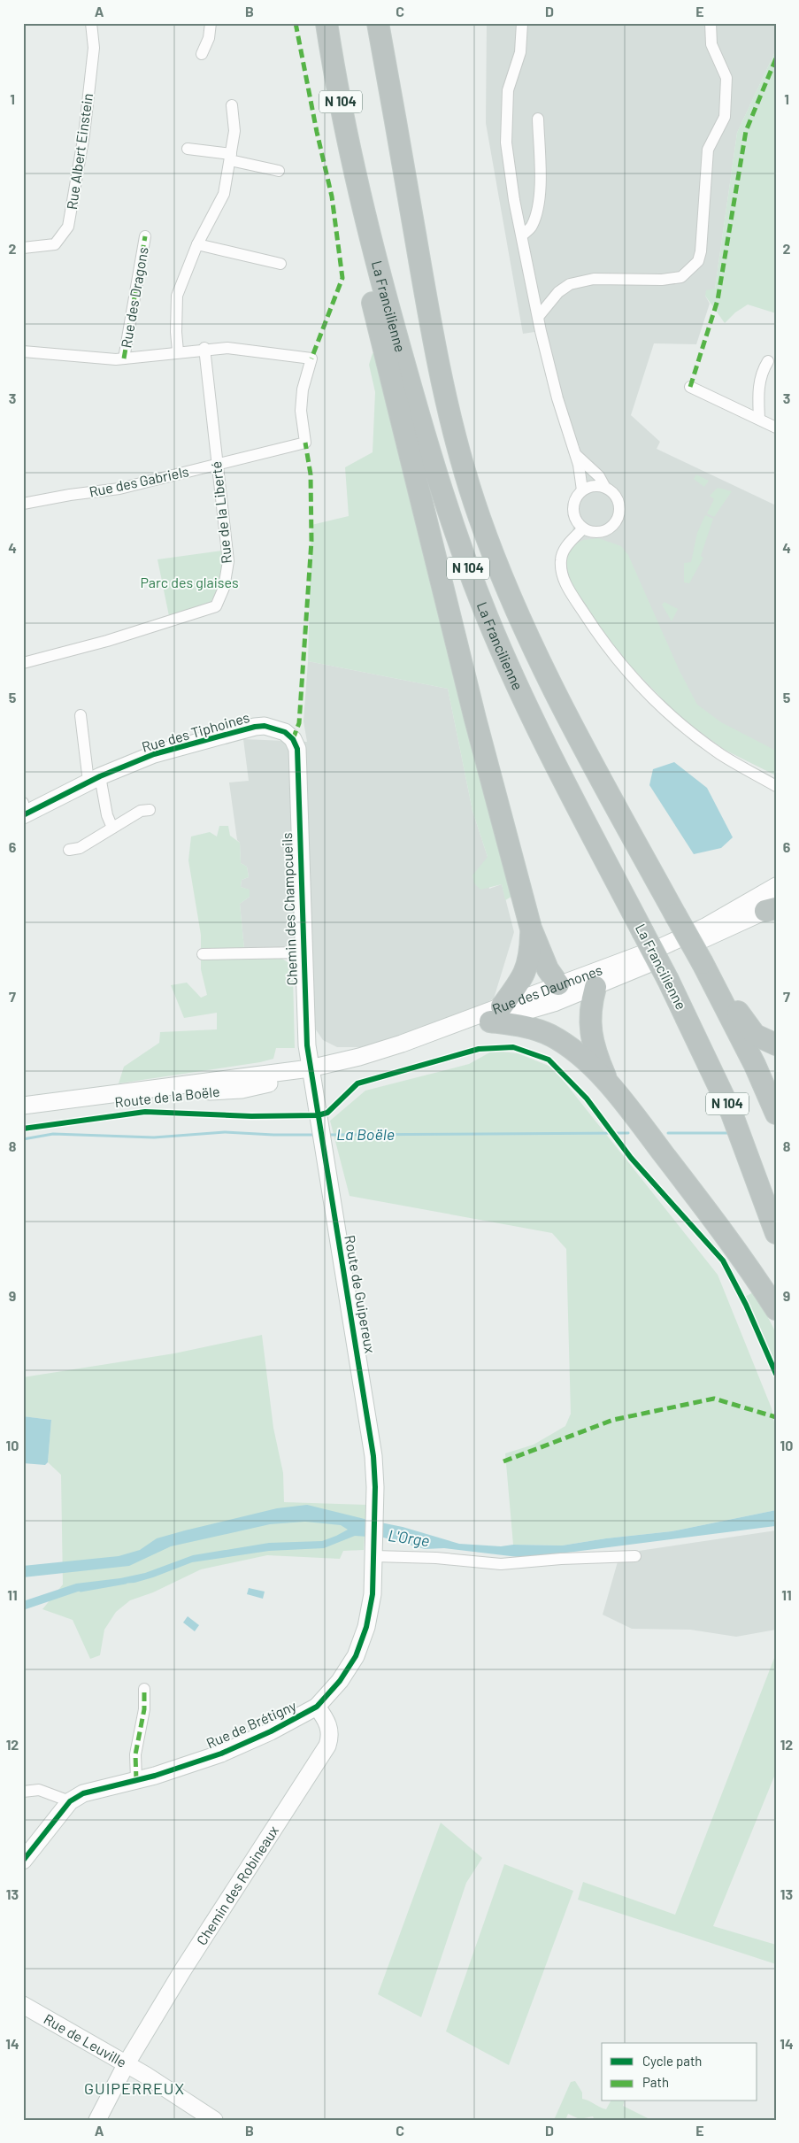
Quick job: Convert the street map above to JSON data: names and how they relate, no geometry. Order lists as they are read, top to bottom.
{
  "streets": {
    "highway": ["N 104", "La Francilienne"],
    "street": [
      "Rue Albert Einstein",
      "Rue des Dragons",
      "Rue des Gabriels",
      "Rue de la Liberté",
      "Rue des Tiphoines",
      "Chemin des Champcueils",
      "Rue des Daumones",
      "Route de la Boële",
      "Route de Guipereux",
      "Rue de Brétigny",
      "Chemin des Robineaux",
      "Rue de Leuville"
    ]
  },
  "crossings": [
    ["Rue des Dragons", "Rue des Gabriels"],
    ["Rue des Dragons", "Rue de la Liberté"],
    ["Rue des Gabriels", "Rue de la Liberté"],
    ["Rue des Tiphoines", "Chemin des Champcueils"],
    ["Chemin des Champcueils", "Rue des Daumones"],
    ["Chemin des Champcueils", "Route de la Boële"],
    ["Chemin des Champcueils", "Route de Guipereux"],
    ["Rue des Daumones", "Route de la Boële"],
    ["Rue des Daumones", "Route de Guipereux"],
    ["Route de la Boële", "Route de Guipereux"],
    ["Route de Guipereux", "Rue de Brétigny"],
    ["Rue de Brétigny", "Chemin des Robineaux"],
    ["Chemin des Robineaux", "Rue de Leuville"]
  ],
  "districts": ["GUIPERREUX"],
  "water": ["La Boële", "L'Orge"],
  "parks": ["Parc des glaises"],
  "legend": ["Cycle path", "Path"],
  "grid": {
    "columns": [
      "A",
      "B",
      "C",
      "D",
      "E"
    ],
    "rows": [
      "1",
      "2",
      "3",
      "4",
      "5",
      "6",
      "7",
      "8",
      "9",
      "10",
      "11",
      "12",
      "13",
      "14"
    ]
  }
}
